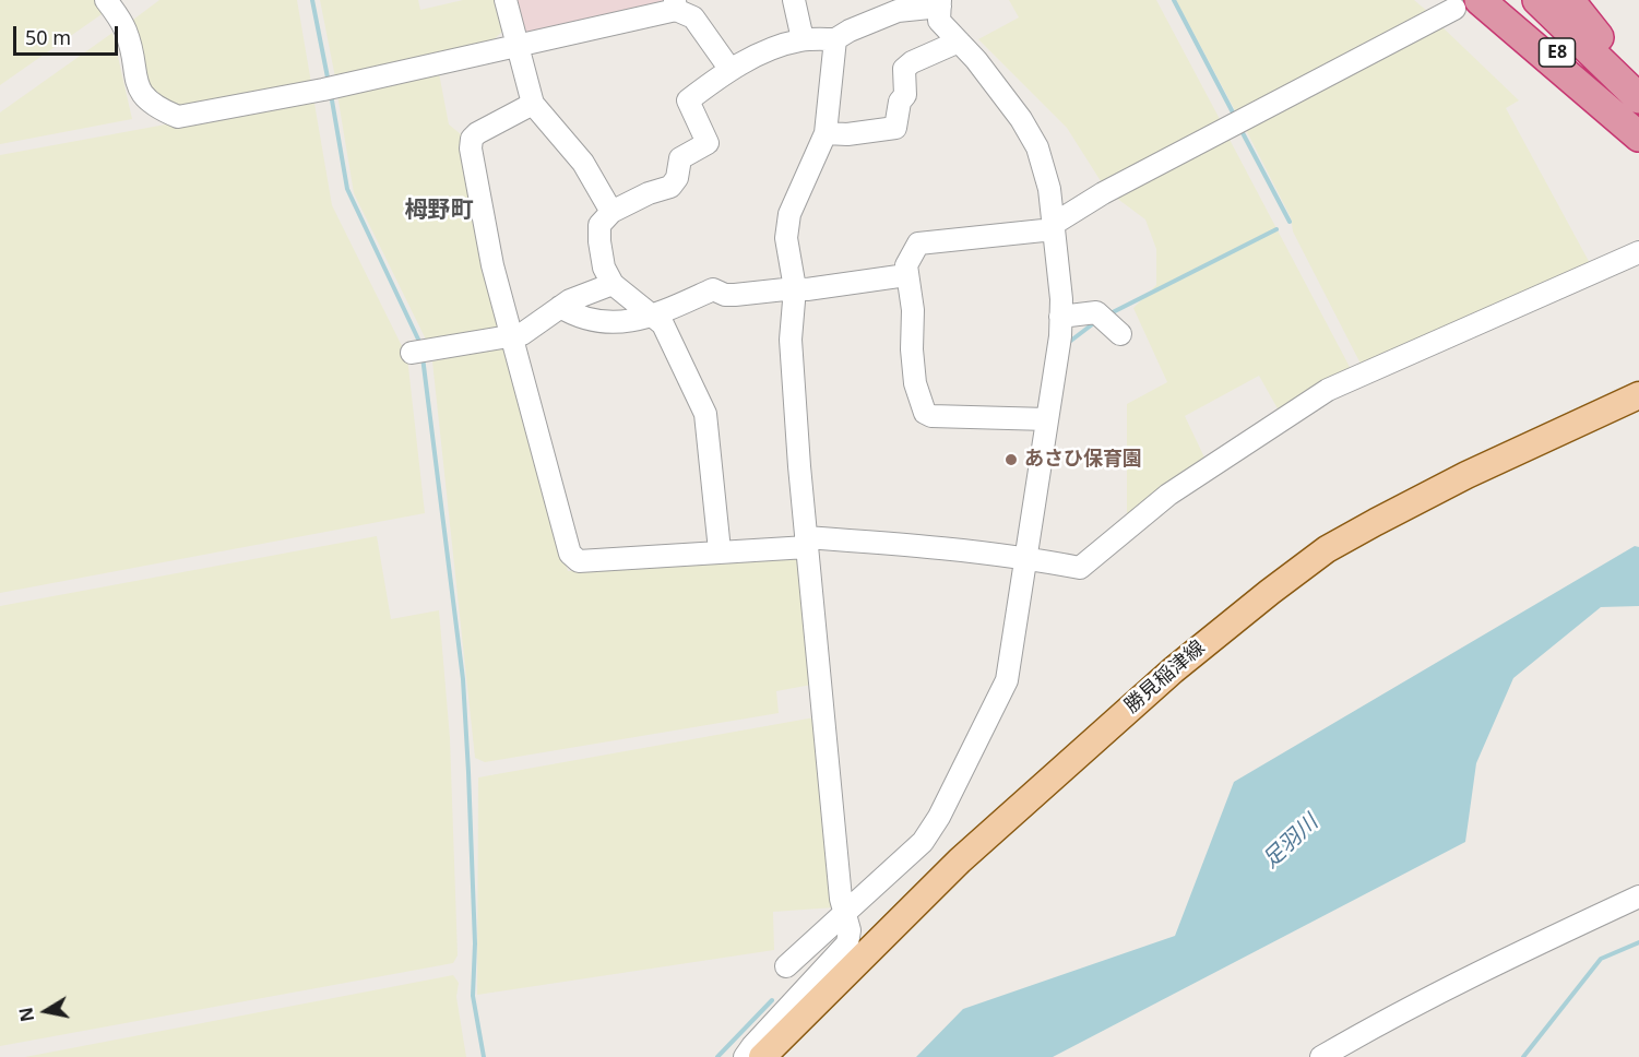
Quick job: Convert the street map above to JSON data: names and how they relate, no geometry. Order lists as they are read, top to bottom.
{
  "streets": {
    "highway": ["E8"],
    "main road": ["勝見稲津線"]
  },
  "districts": ["栂野町"],
  "water": ["足羽川"],
  "places": ["あさひ保育園"],
  "scale_bar": "50 m",
  "north": "left"
}
